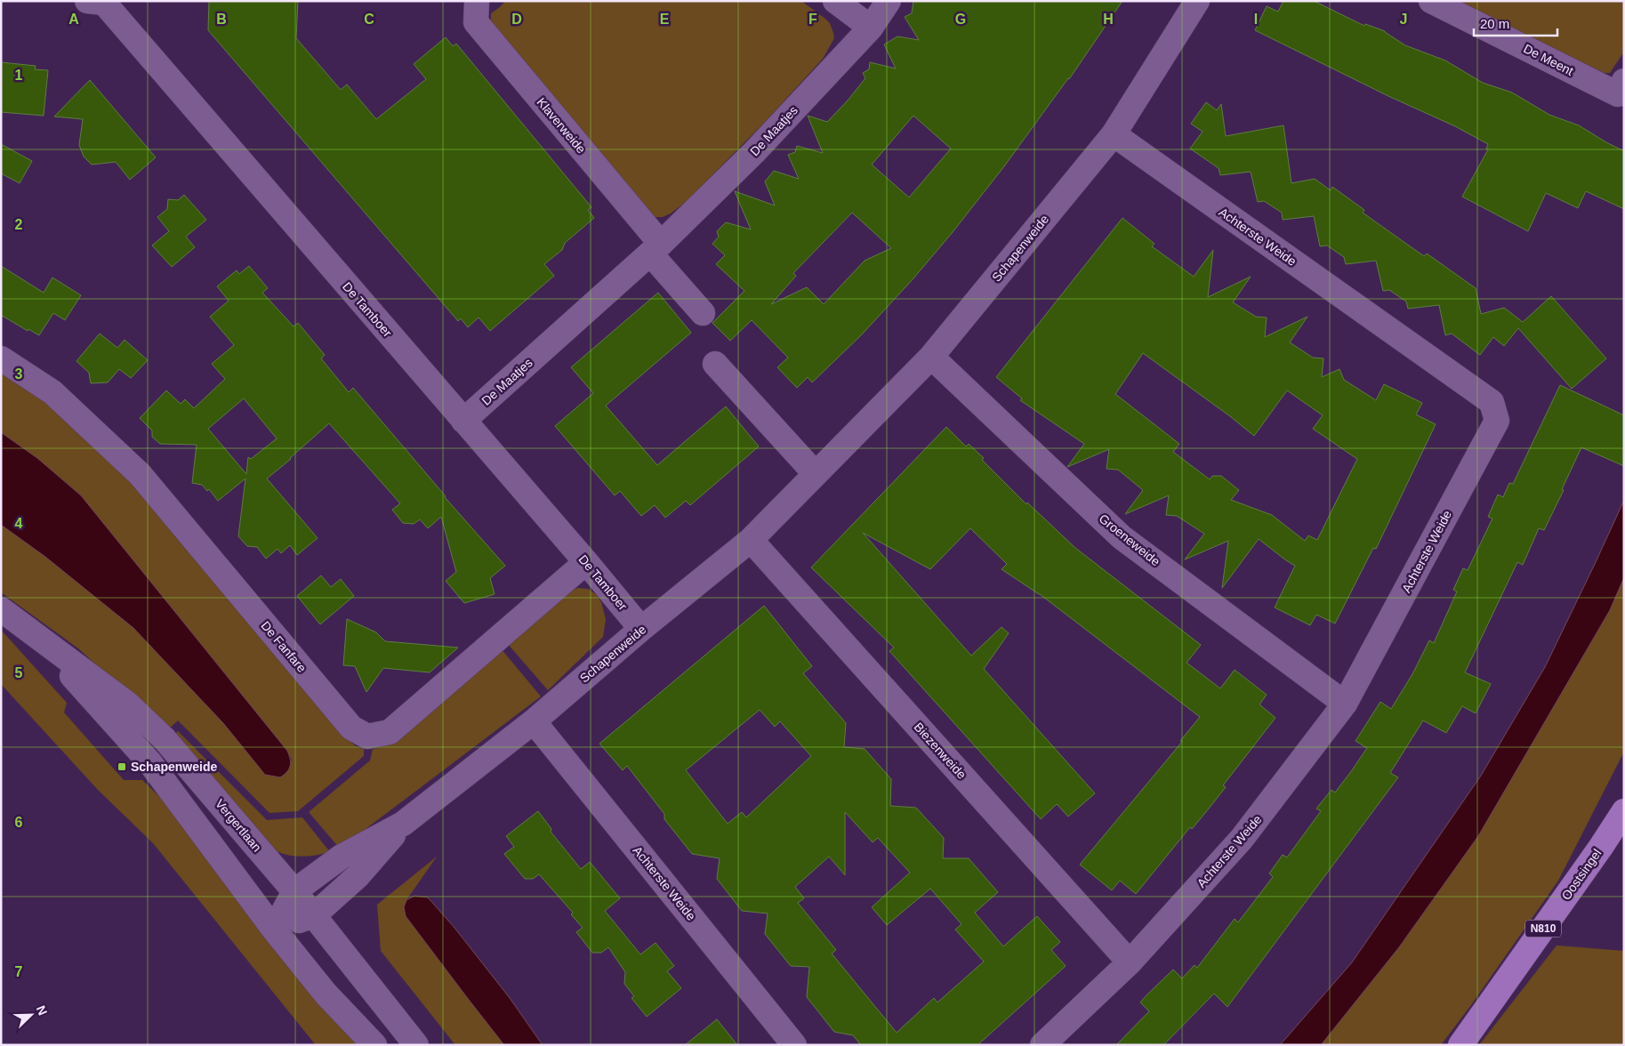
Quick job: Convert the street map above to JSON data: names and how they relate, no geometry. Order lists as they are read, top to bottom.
{
  "streets": {
    "main road": ["Oostsingel", "N810"],
    "street": [
      "De Meent",
      "Klaverweide",
      "De Maatjes",
      "Achterste Weide",
      "Schapenweide",
      "De Tamboer",
      "Groeneweide",
      "De Fanfare",
      "Biezenweide",
      "Vergertlaan"
    ]
  },
  "crossings": [
    ["Klaverweide", "De Maatjes"],
    ["De Maatjes", "De Tamboer"],
    ["Achterste Weide", "Schapenweide"],
    ["Achterste Weide", "Groeneweide"],
    ["Achterste Weide", "Biezenweide"],
    ["Schapenweide", "De Tamboer"],
    ["Schapenweide", "Groeneweide"],
    ["Schapenweide", "Biezenweide"],
    ["Schapenweide", "Vergertlaan"],
    ["De Tamboer", "De Fanfare"]
  ],
  "places": {
    "transit": ["Schapenweide"]
  },
  "scale_bar": "20 m",
  "north": "top right",
  "grid": {
    "columns": [
      "A",
      "B",
      "C",
      "D",
      "E",
      "F",
      "G",
      "H",
      "I",
      "J"
    ],
    "rows": [
      "1",
      "2",
      "3",
      "4",
      "5",
      "6",
      "7"
    ]
  }
}
